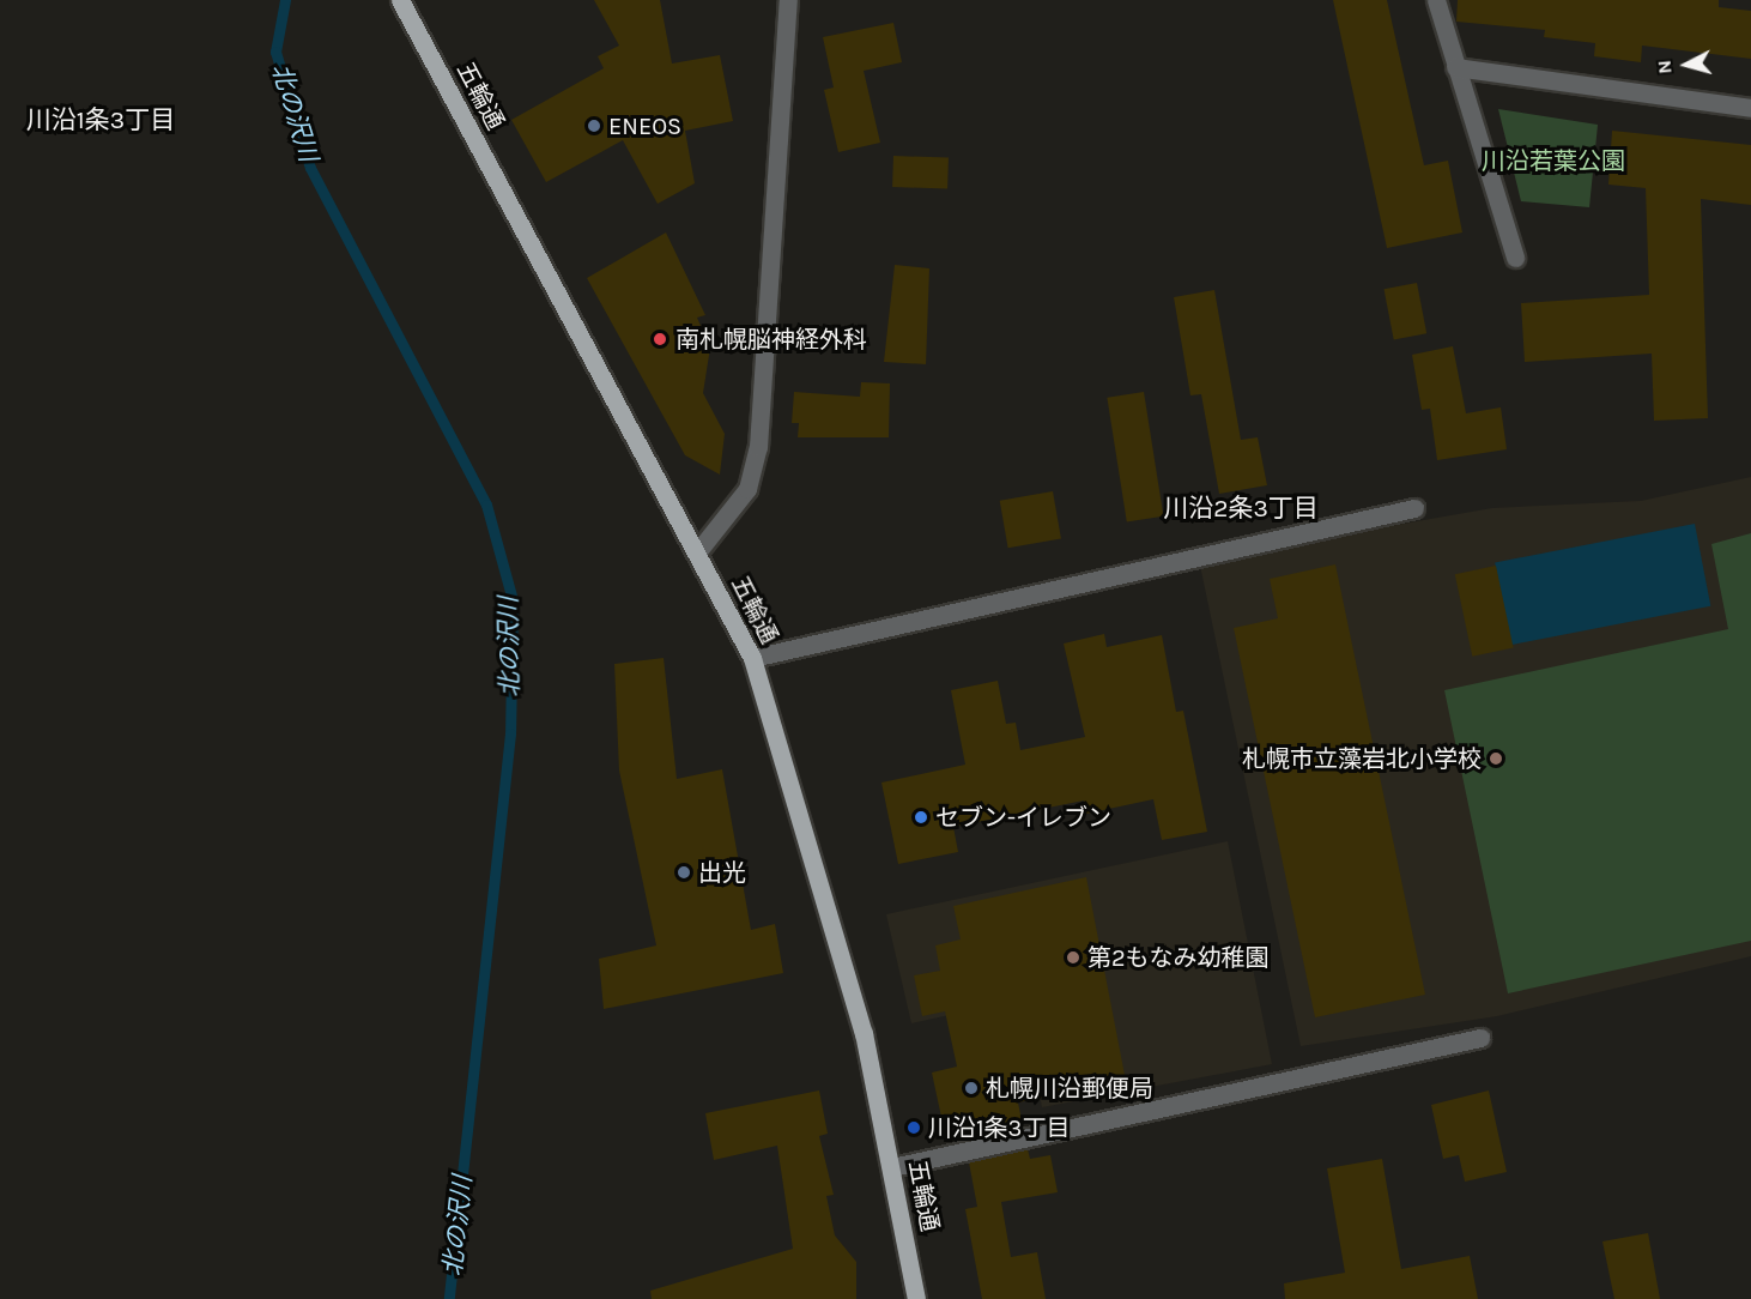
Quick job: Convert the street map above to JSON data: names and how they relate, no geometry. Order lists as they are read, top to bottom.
{
  "streets": {
    "main road": ["五輪通"]
  },
  "districts": ["川沿1条3丁目", "川沿2条3丁目"],
  "water": ["北の沢川"],
  "parks": ["川沿若葉公園"],
  "places": [
    "ENEOS",
    "南札幌脳神経外科",
    "札幌市立藻岩北小学校",
    "セブン-イレブン",
    "出光",
    "第2もなみ幼稚園",
    "札幌川沿郵便局",
    "川沿1条3丁目"
  ],
  "north": "left"
}
